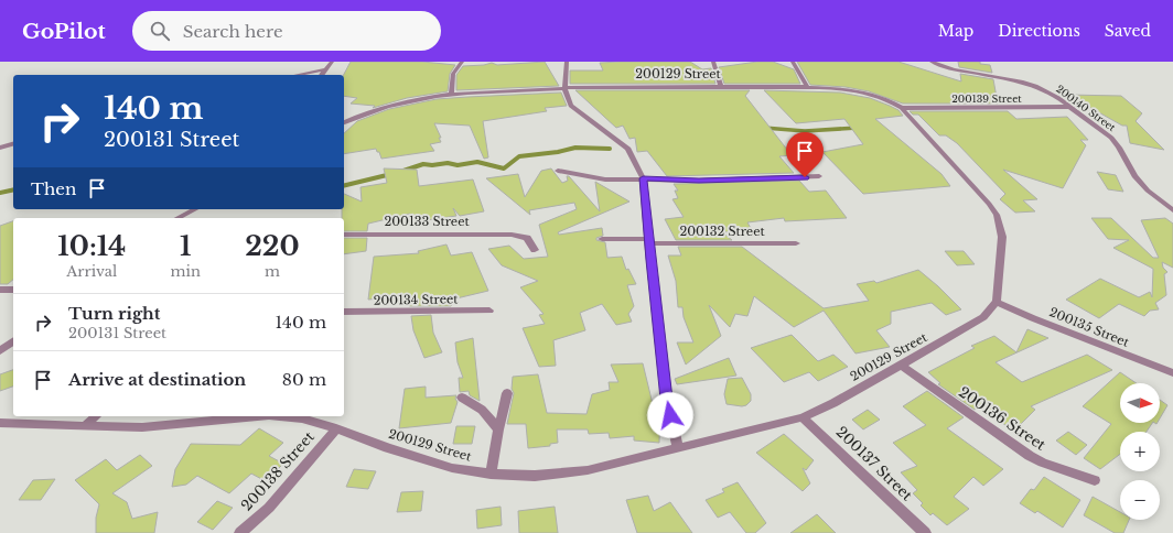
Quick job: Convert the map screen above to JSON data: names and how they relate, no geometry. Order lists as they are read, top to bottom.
{
  "streets": {
    "street": [
      "200129 Street",
      "200139 Street",
      "200140 Street",
      "200133 Street",
      "200132 Street",
      "200134 Street",
      "200135 Street",
      "200136 Street",
      "200137 Street",
      "200138 Street"
    ]
  },
  "crossings": [
    ["200129 Street", "200139 Street"],
    ["200129 Street", "200135 Street"],
    ["200129 Street", "200136 Street"],
    ["200129 Street", "200137 Street"],
    ["200129 Street", "200138 Street"],
    ["200139 Street", "200140 Street"]
  ],
  "north": "right",
  "page": {
    "header": "GoPilot",
    "search": "Search here",
    "nav": ["Map", "Directions", "Saved"],
    "turn": ["140 m", "200131 Street"],
    "then": "Then",
    "eta": [
      "10:14",
      "Arrival",
      "1",
      "min",
      "220",
      "m"
    ],
    "list": [
      {
        "name": "Turn right",
        "note": "200131 Street",
        "value": "140 m"
      },
      {
        "name": "Arrive at destination",
        "value": "80 m"
      }
    ],
    "map_buttons": ["+", "−"]
  }
}
